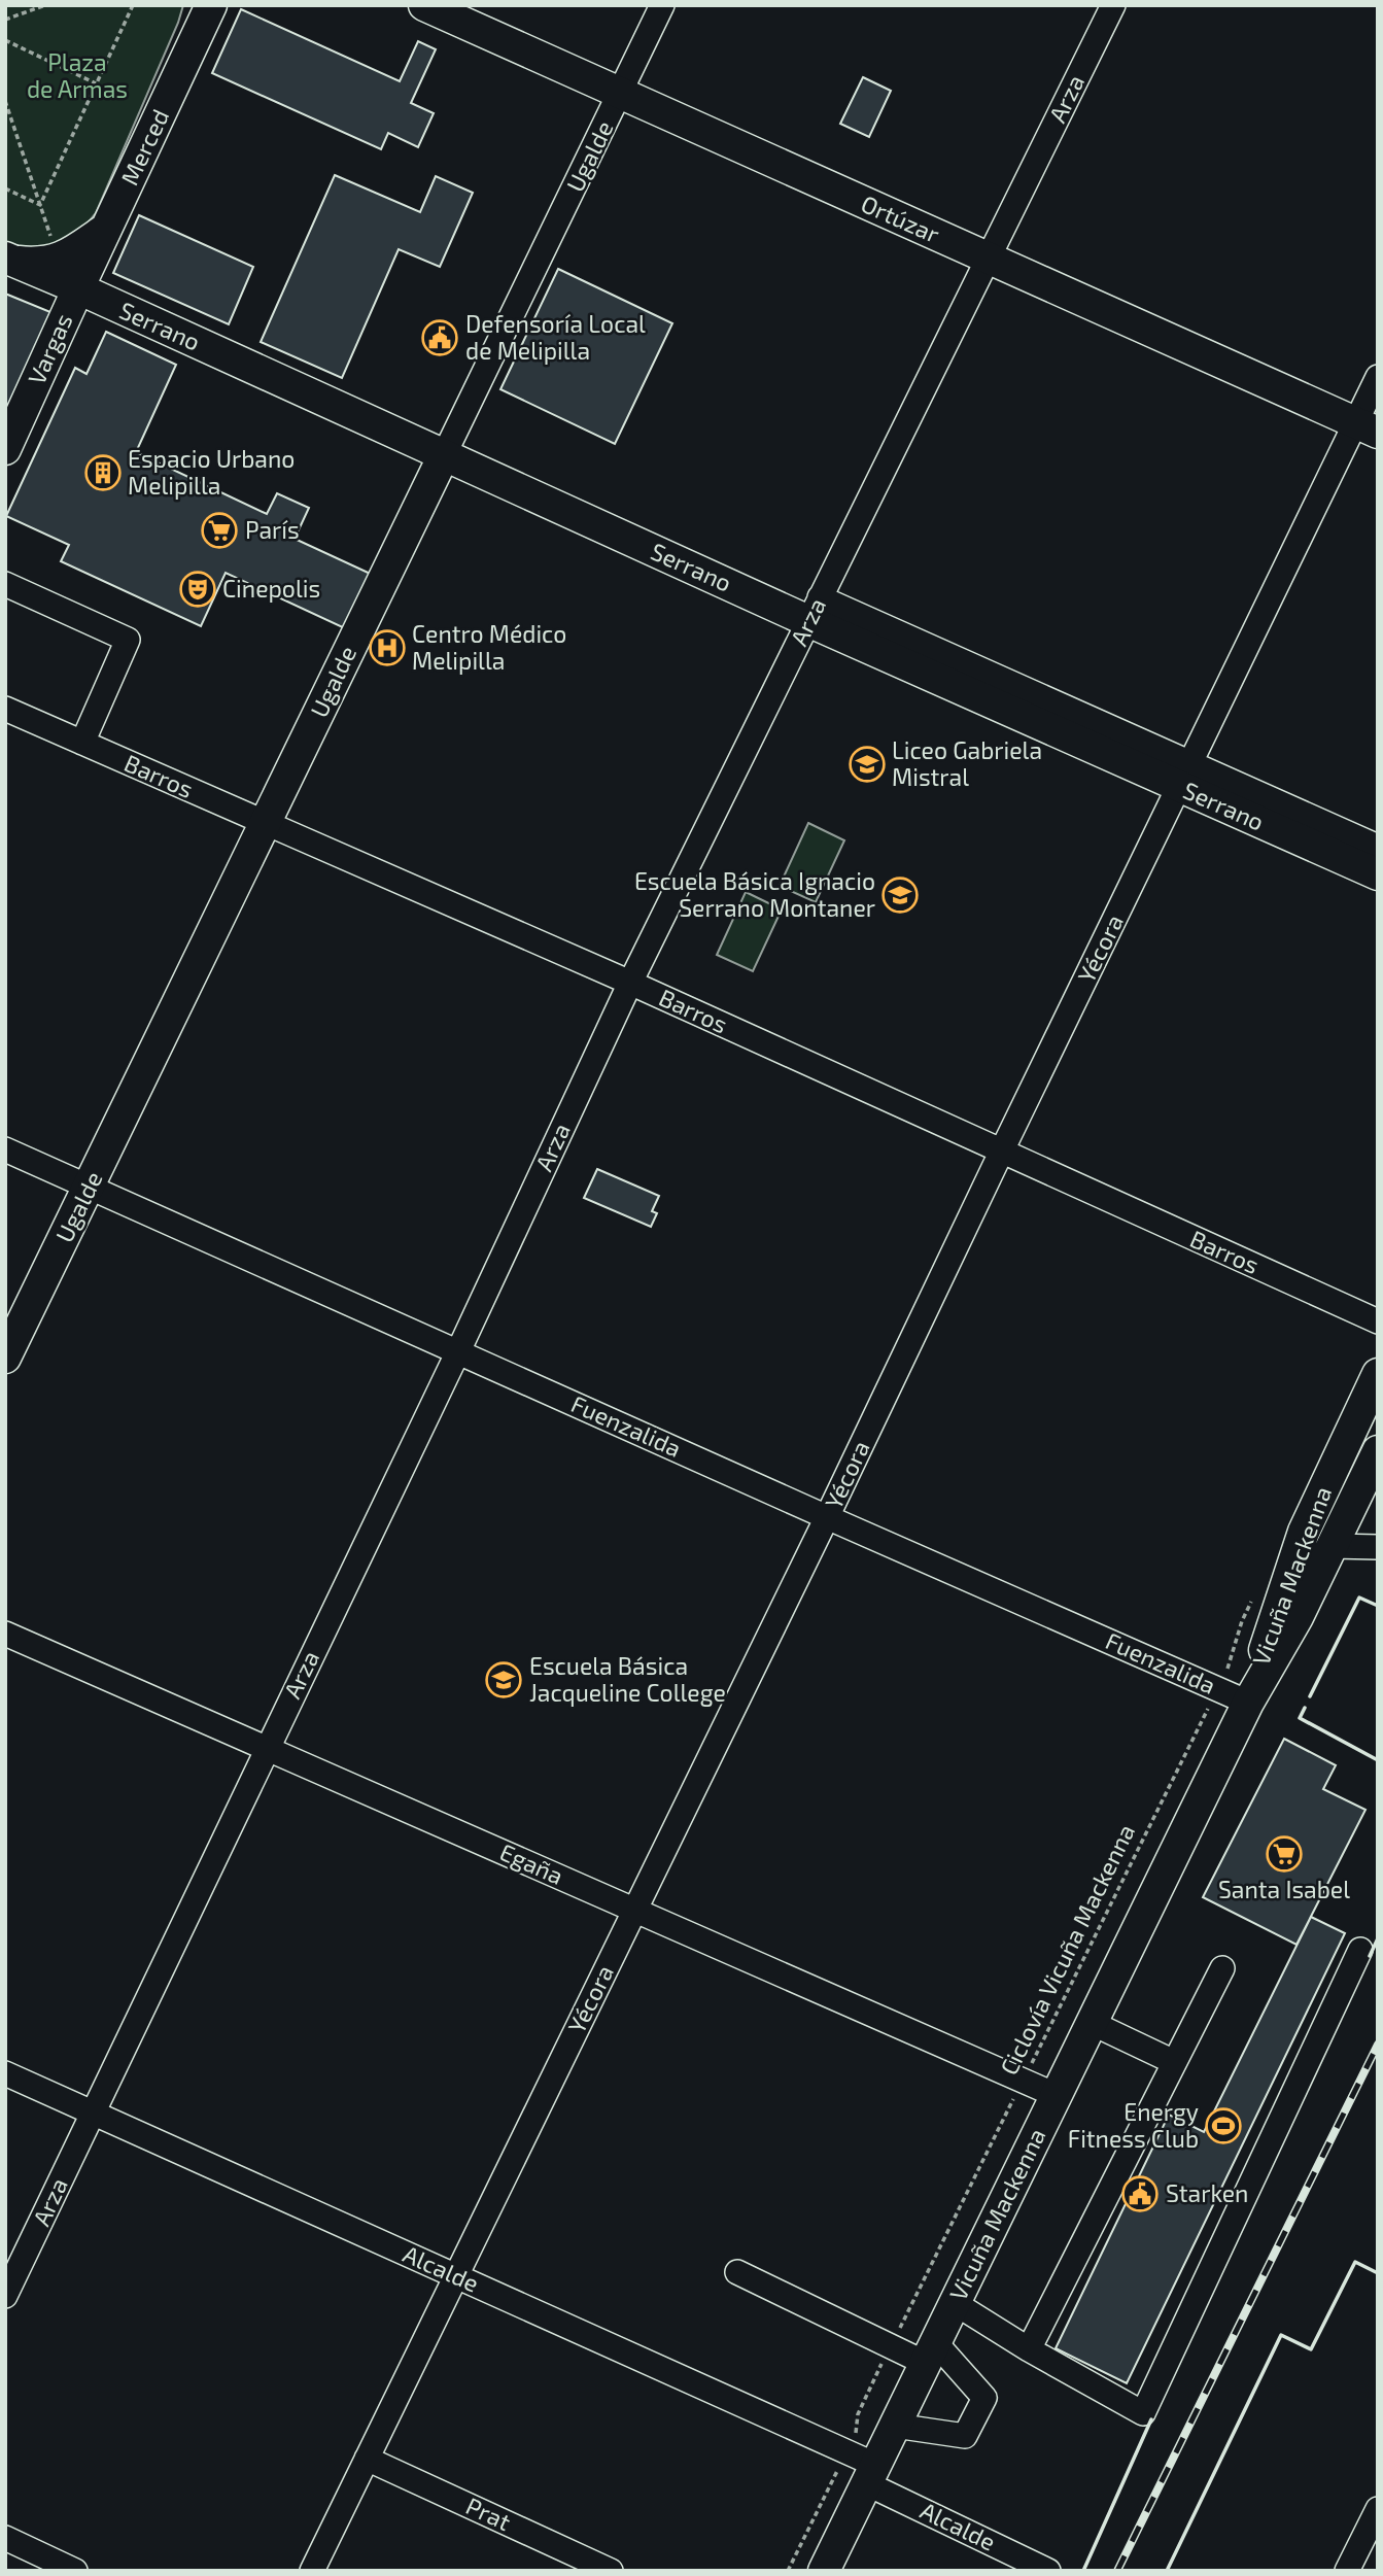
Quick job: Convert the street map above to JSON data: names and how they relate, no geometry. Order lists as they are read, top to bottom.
{
  "streets": {
    "main road": [
      "Merced",
      "Ugalde",
      "Ortúzar",
      "Serrano",
      "Vargas",
      "Vicuña Mackenna"
    ],
    "street": [
      "Arza",
      "Barros",
      "Yécora",
      "Fuenzalida",
      "Egaña",
      "Alcalde",
      "Prat"
    ],
    "path": ["Ciclovía Vicuña Mackenna"]
  },
  "crossings": [
    ["Arza", "Ortúzar"],
    ["Arza", "Serrano"],
    ["Arza", "Barros"],
    ["Arza", "Fuenzalida"],
    ["Arza", "Egaña"],
    ["Arza", "Alcalde"],
    ["Merced", "Serrano"],
    ["Merced", "Vargas"],
    ["Ugalde", "Ortúzar"],
    ["Ugalde", "Serrano"],
    ["Ugalde", "Barros"],
    ["Ugalde", "Fuenzalida"],
    ["Ortúzar", "Yécora"],
    ["Serrano", "Vargas"],
    ["Serrano", "Yécora"],
    ["Barros", "Yécora"],
    ["Yécora", "Fuenzalida"],
    ["Yécora", "Egaña"],
    ["Yécora", "Alcalde"],
    ["Yécora", "Prat"],
    ["Fuenzalida", "Vicuña Mackenna"],
    ["Fuenzalida", "Ciclovía Vicuña Mackenna"],
    ["Vicuña Mackenna", "Egaña"],
    ["Vicuña Mackenna", "Alcalde"],
    ["Egaña", "Ciclovía Vicuña Mackenna"],
    ["Ciclovía Vicuña Mackenna", "Alcalde"]
  ],
  "parks": ["Plaza de Armas"],
  "places": {
    "public building": ["Defensoría Local de Melipilla", "Starken"],
    "building": ["Espacio Urbano Melipilla"],
    "supermarket": ["París", "Santa Isabel"],
    "theatre": ["Cinepolis"],
    "hospital": ["Centro Médico Melipilla"],
    "school or university": ["Liceo Gabriela Mistral", "Escuela Básica Ignacio Serrano Montaner", "Escuela Básica Jacqueline College"],
    "sports": ["Energy Fitness Club"]
  }
}
